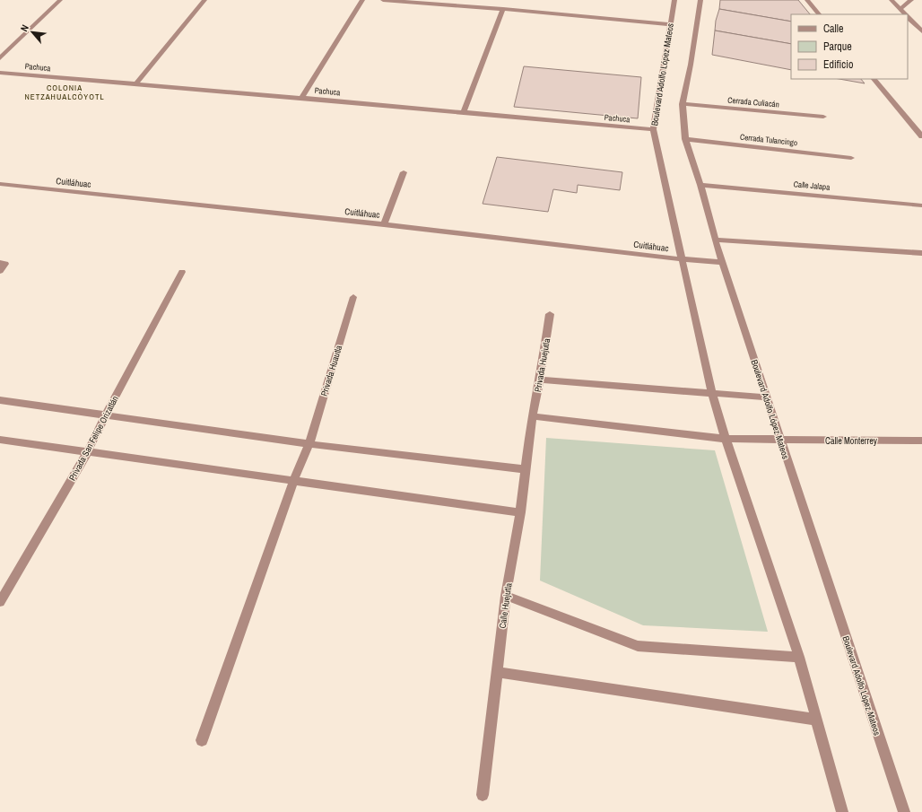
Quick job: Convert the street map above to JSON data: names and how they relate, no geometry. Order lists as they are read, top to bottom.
{
  "streets": {
    "street": [
      "Pachuca",
      "Boulevard Adolfo López Mateos",
      "Cerrada Culiacán",
      "Cerrada Tulancingo",
      "Cuitláhuac",
      "Calle Jalapa",
      "Privada Huejutla",
      "Privada Huautla",
      "Privada San Felipe Orizatlán",
      "Calle Monterrey",
      "Calle Huejutla"
    ]
  },
  "crossings": [
    ["Pachuca", "Boulevard Adolfo López Mateos"],
    ["Boulevard Adolfo López Mateos", "Cerrada Culiacán"],
    ["Boulevard Adolfo López Mateos", "Cerrada Tulancingo"],
    ["Boulevard Adolfo López Mateos", "Cuitláhuac"],
    ["Boulevard Adolfo López Mateos", "Calle Jalapa"],
    ["Boulevard Adolfo López Mateos", "Calle Monterrey"],
    ["Privada Huejutla", "Calle Monterrey"],
    ["Privada Huejutla", "Calle Huejutla"],
    ["Calle Monterrey", "Calle Huejutla"]
  ],
  "districts": ["COLONIA NETZAHUALCÓYOTL"],
  "legend": ["Calle", "Parque", "Edificio"],
  "north": "top left"
}
